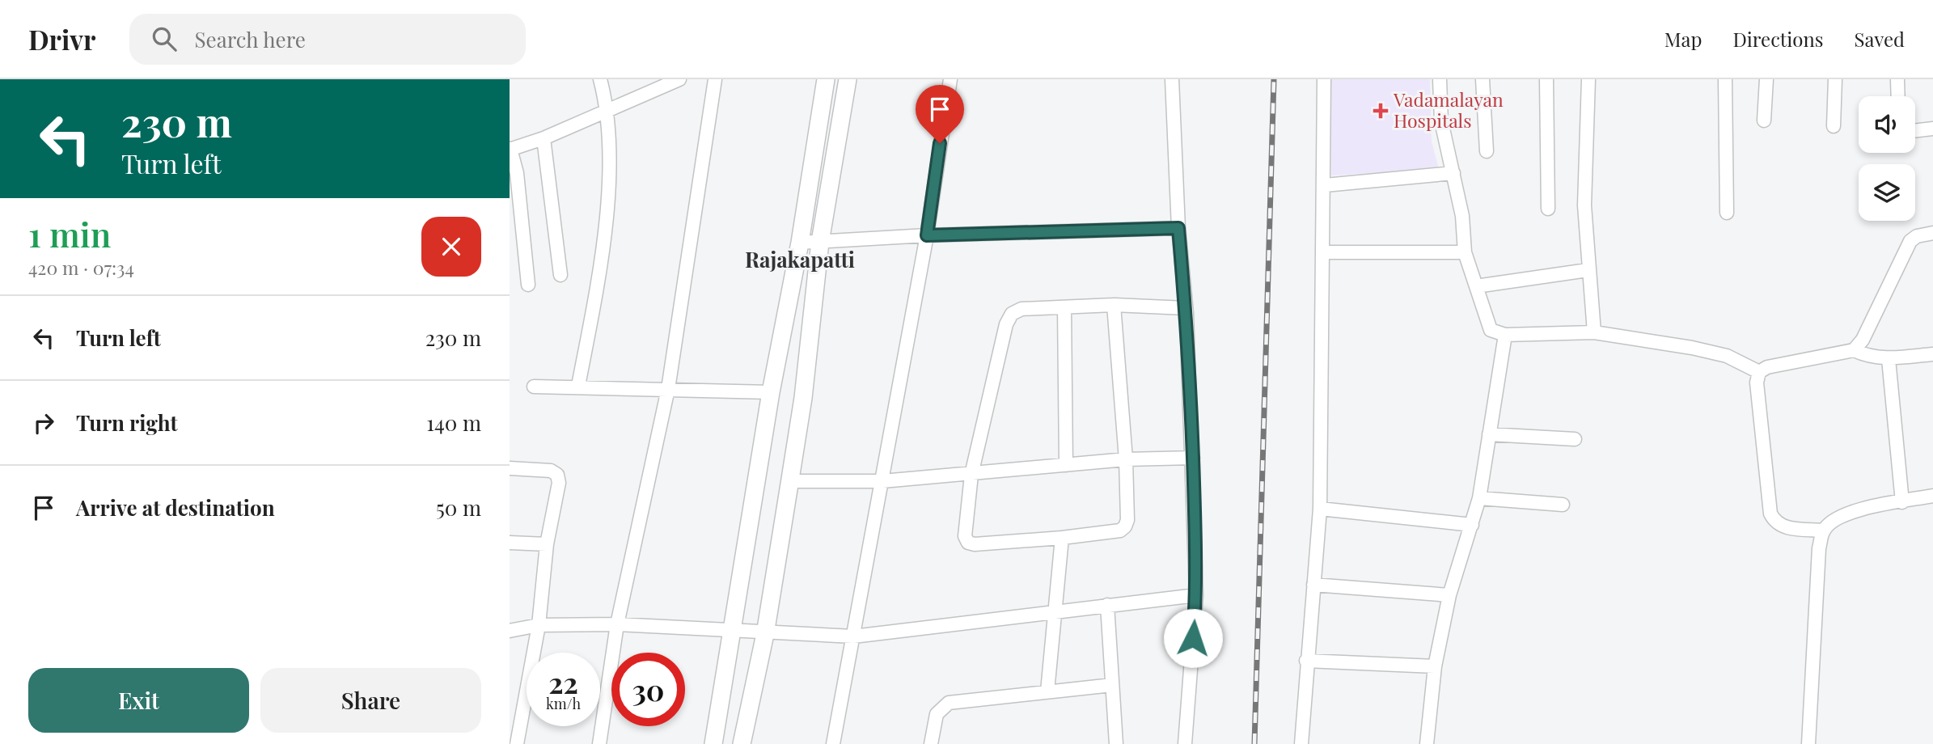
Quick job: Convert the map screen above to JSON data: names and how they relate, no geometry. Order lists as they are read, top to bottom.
{
  "districts": ["Rajakapatti"],
  "places": {
    "health": ["Vadamalayan Hospitals"]
  },
  "page": {
    "header": "Drivr",
    "search": "Search here",
    "nav": ["Map", "Directions", "Saved"],
    "turn": ["230 m", "Turn left"],
    "heading": ["1 min", "420 m · 07:34"],
    "list": [
      {
        "name": "Turn left",
        "value": "230 m"
      },
      {
        "name": "Turn right",
        "value": "140 m"
      },
      {
        "name": "Arrive at destination",
        "value": "50 m"
      }
    ],
    "speed": "22 km/h",
    "limit": "30",
    "buttons": ["Exit", "Share"]
  }
}
